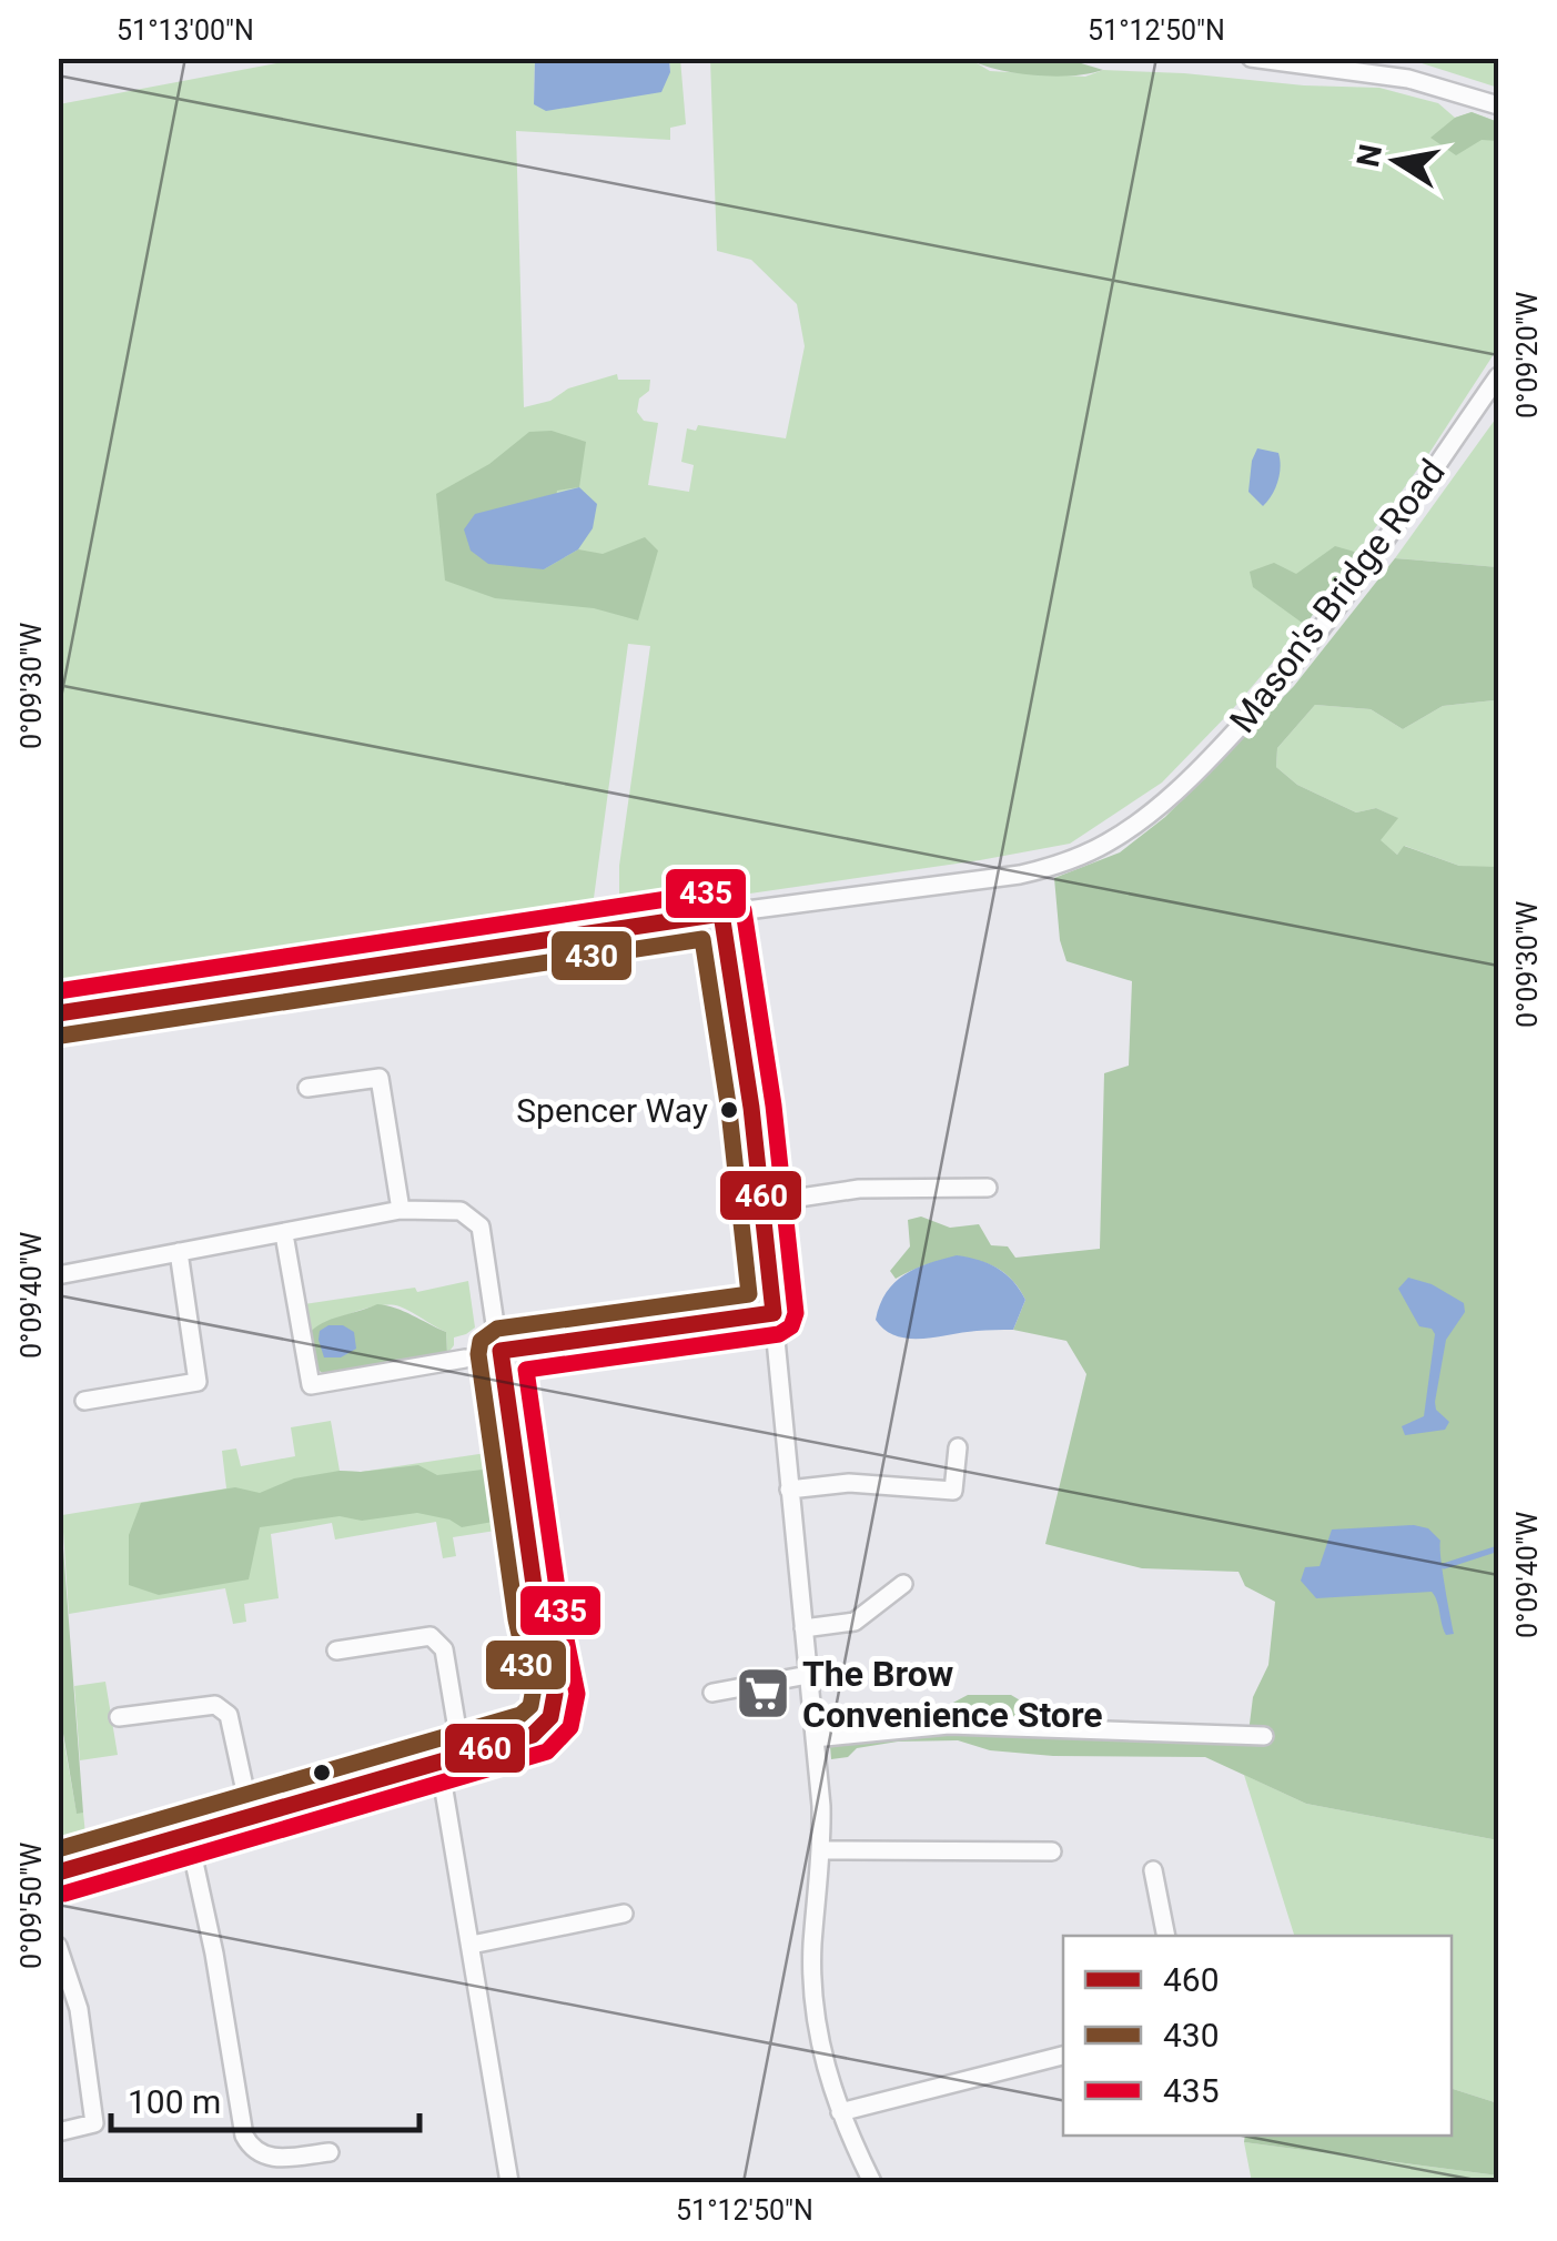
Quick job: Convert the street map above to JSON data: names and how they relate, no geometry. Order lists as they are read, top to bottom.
{
  "streets": {
    "street": ["Mason's Bridge Road"]
  },
  "places": {
    "other": ["Spencer Way"],
    "supermarket": ["The Brow Convenience Store"]
  },
  "lines": ["transit line 435", "transit line 460", "transit line 430"],
  "legend": ["460", "430", "435"],
  "scale_bar": "100 m",
  "north": "left",
  "coordinates": [
    "51°13'00\"N",
    "51°12'50\"N",
    "0°09'20\"W",
    "0°09'30\"W",
    "0°09'40\"W",
    "0°09'50\"W"
  ]
}
